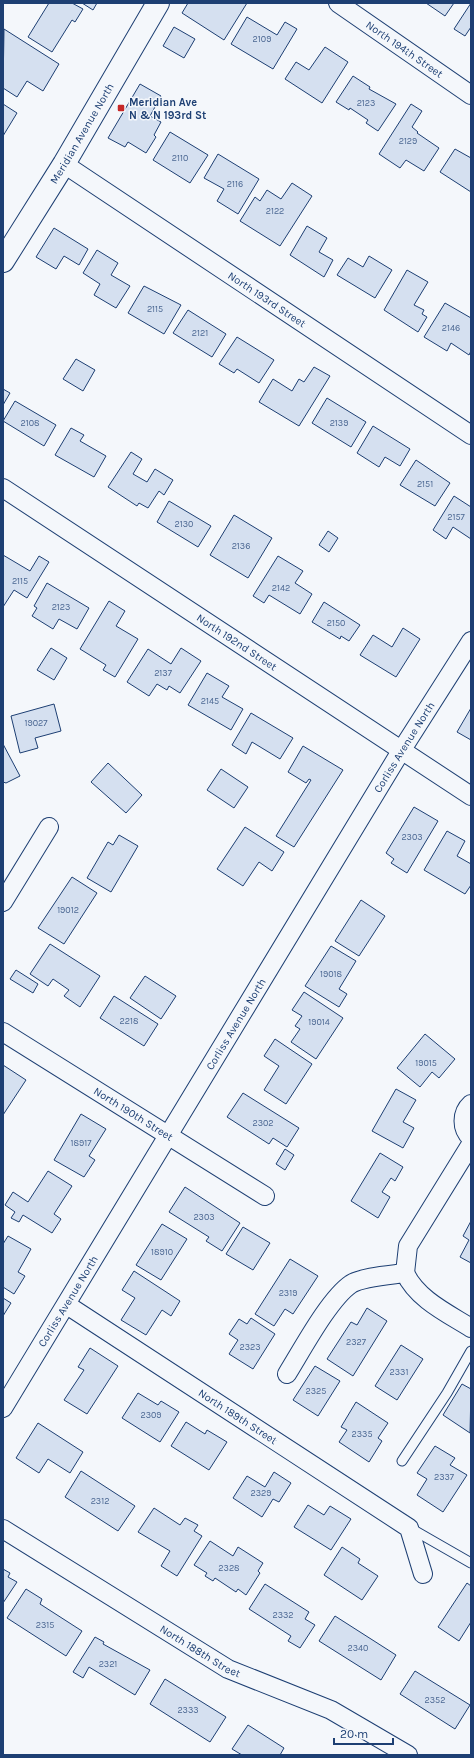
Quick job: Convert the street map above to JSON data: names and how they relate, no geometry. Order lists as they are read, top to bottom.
{
  "streets": {
    "street": [
      "North 194th Street",
      "Meridian Avenue North",
      "North 193rd Street",
      "North 192nd Street",
      "Corliss Avenue North",
      "North 190th Street",
      "North 189th Street",
      "North 188th Street"
    ]
  },
  "crossings": [
    ["Meridian Avenue North", "North 193rd Street"],
    ["North 192nd Street", "Corliss Avenue North"],
    ["Corliss Avenue North", "North 190th Street"],
    ["Corliss Avenue North", "North 189th Street"]
  ],
  "places": {
    "transit": ["Meridian Ave N & N 193rd St"]
  },
  "house_numbers": [
    "2109",
    "2123",
    "2129",
    "2110",
    "2116",
    "2122",
    "2115",
    "2146",
    "2121",
    "2108",
    "2139",
    "2151",
    "2157",
    "2130",
    "2136",
    "2115",
    "2142",
    "2123",
    "2150",
    "2137",
    "2145",
    "19027",
    "2303",
    "19012",
    "19018",
    "2218",
    "19014",
    "19015",
    "2302",
    "18917",
    "2303",
    "18910",
    "2319",
    "2327",
    "2323",
    "2331",
    "2325",
    "2309",
    "2335",
    "2337",
    "2329",
    "2312",
    "2328",
    "2332",
    "2315",
    "2340",
    "2321",
    "2352",
    "2333"
  ],
  "scale_bar": "20 m"
}
